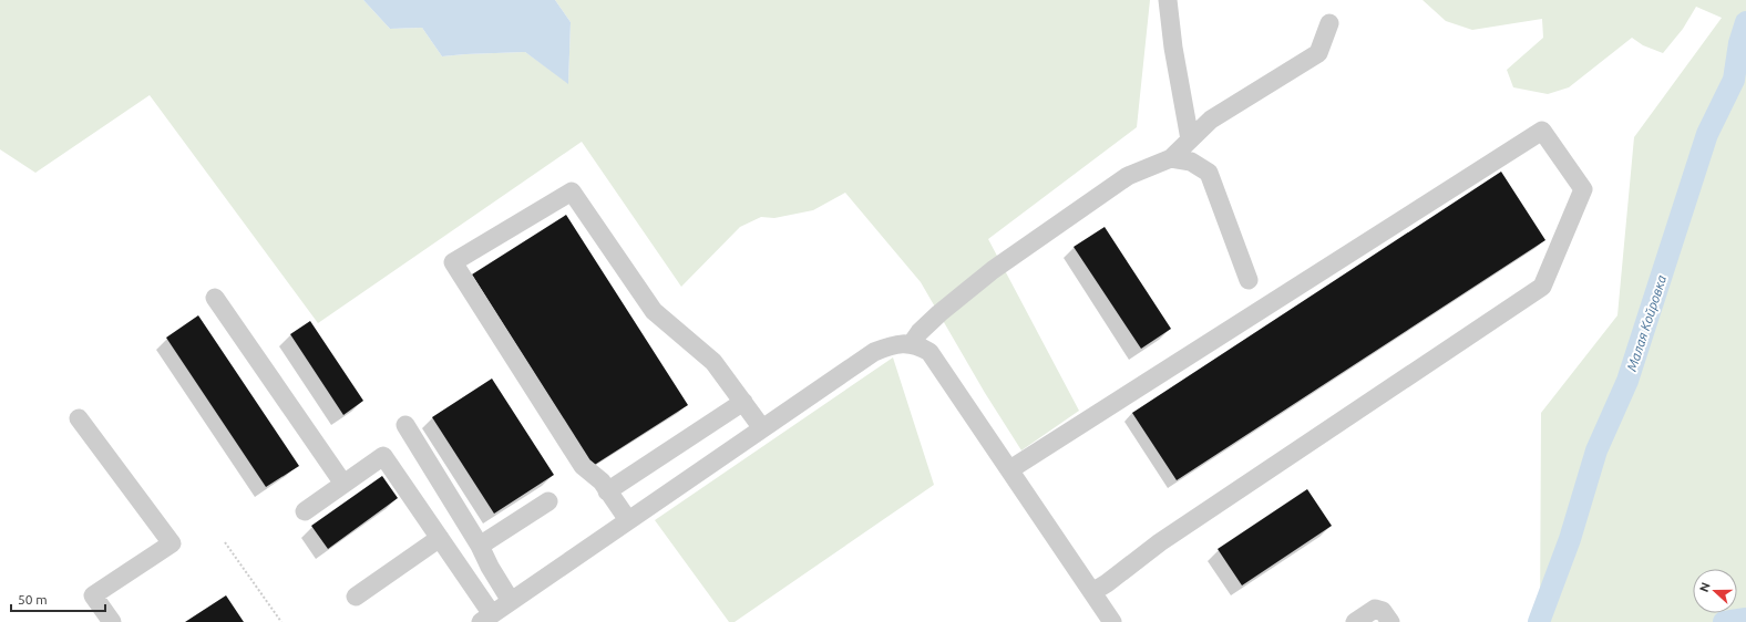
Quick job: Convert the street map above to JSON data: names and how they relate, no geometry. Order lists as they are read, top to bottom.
{
  "water": ["Малая Койровка"],
  "scale_bar": "50 m",
  "north": "left"
}
